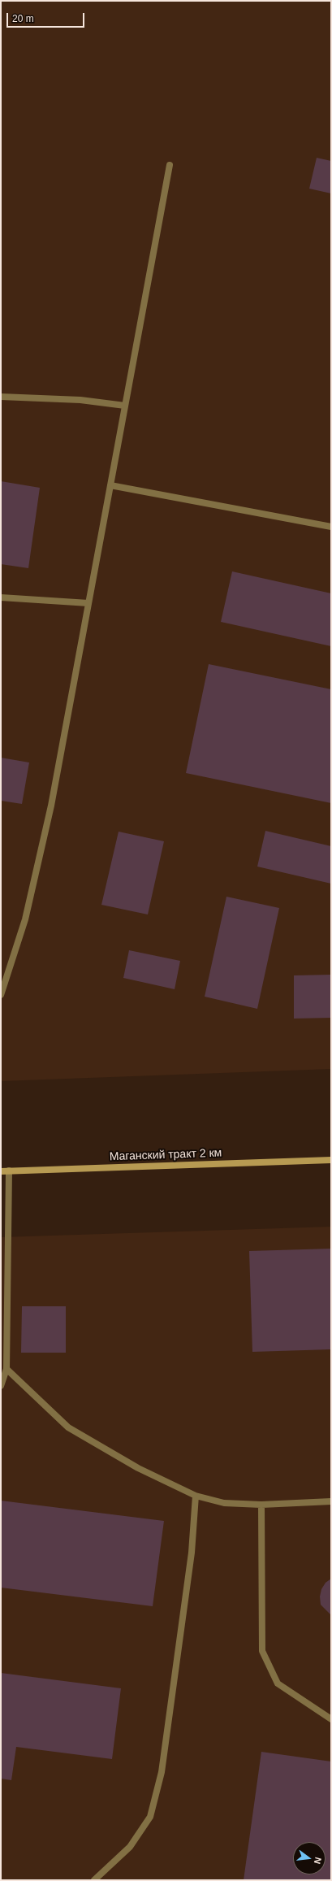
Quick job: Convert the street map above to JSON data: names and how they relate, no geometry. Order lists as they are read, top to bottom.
{
  "streets": {
    "main road": ["Маганский тракт 2 км"]
  },
  "scale_bar": "20 m",
  "north": "right"
}
